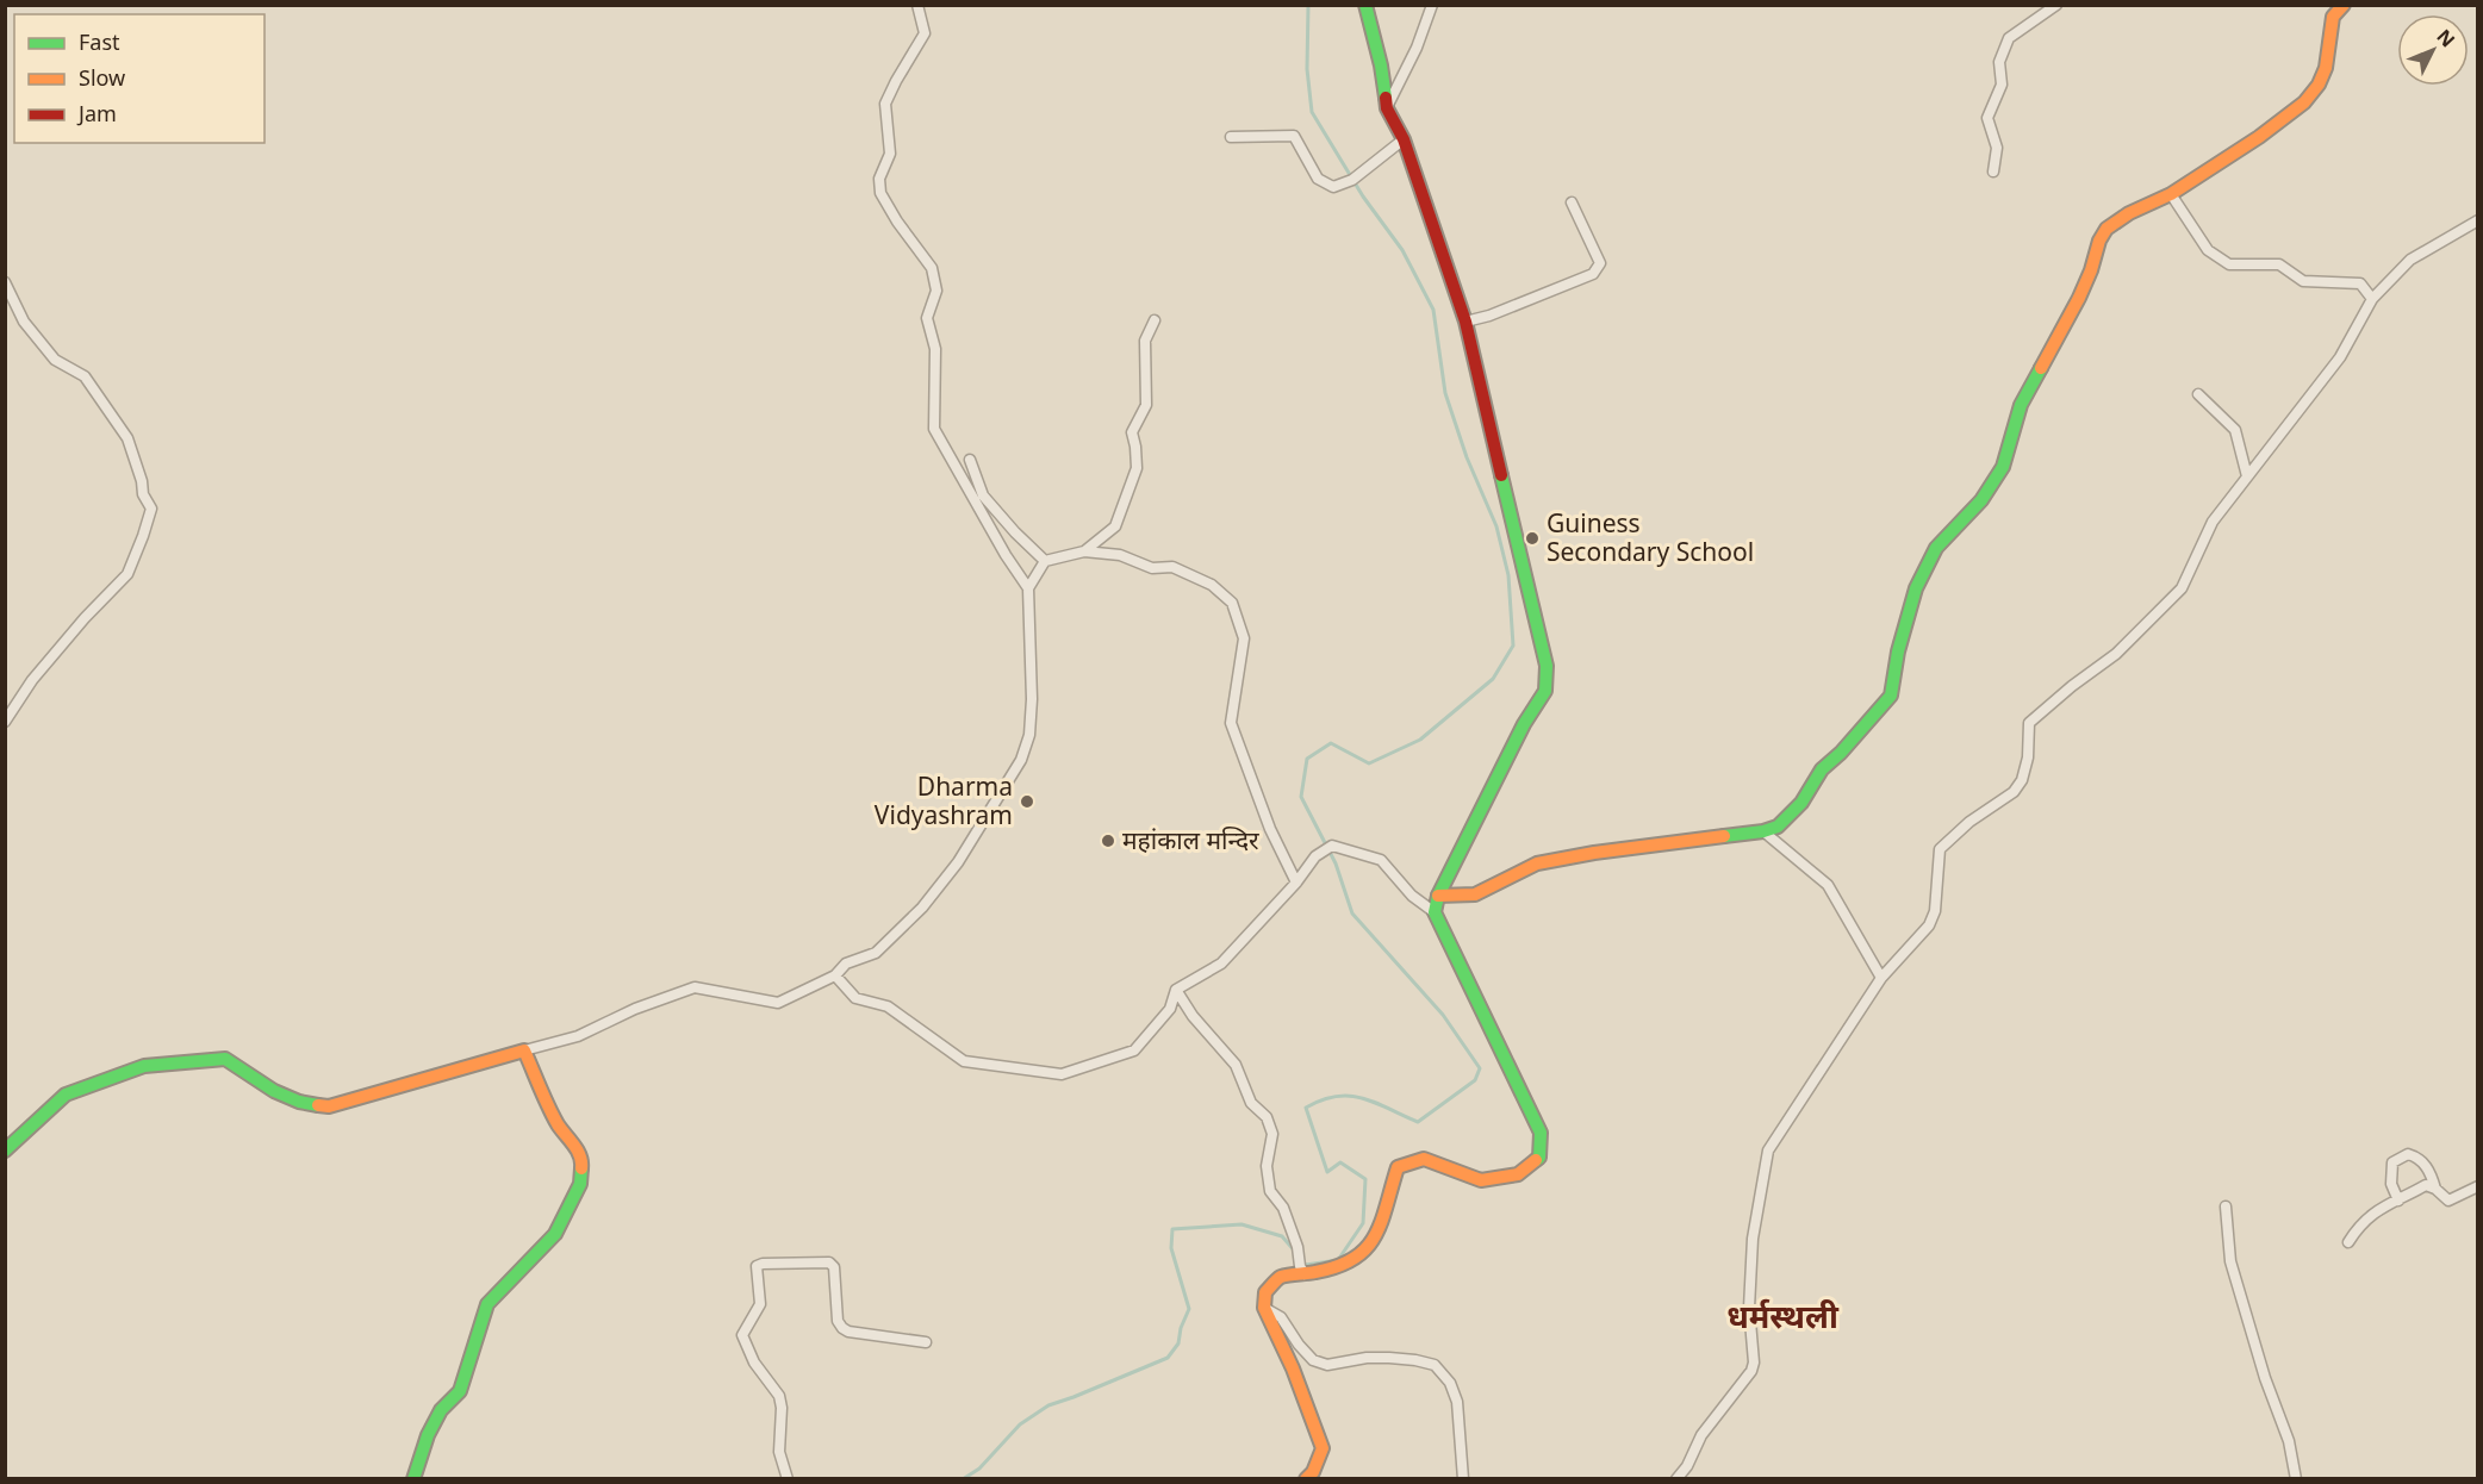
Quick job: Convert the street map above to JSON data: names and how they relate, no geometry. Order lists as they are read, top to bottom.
{
  "districts": ["धर्मस्थली"],
  "places": ["Guiness Secondary School", "Dharma Vidyashram", "महांकाल मन्दिर"],
  "legend": ["Fast", "Slow", "Jam"],
  "north": "top right"
}
